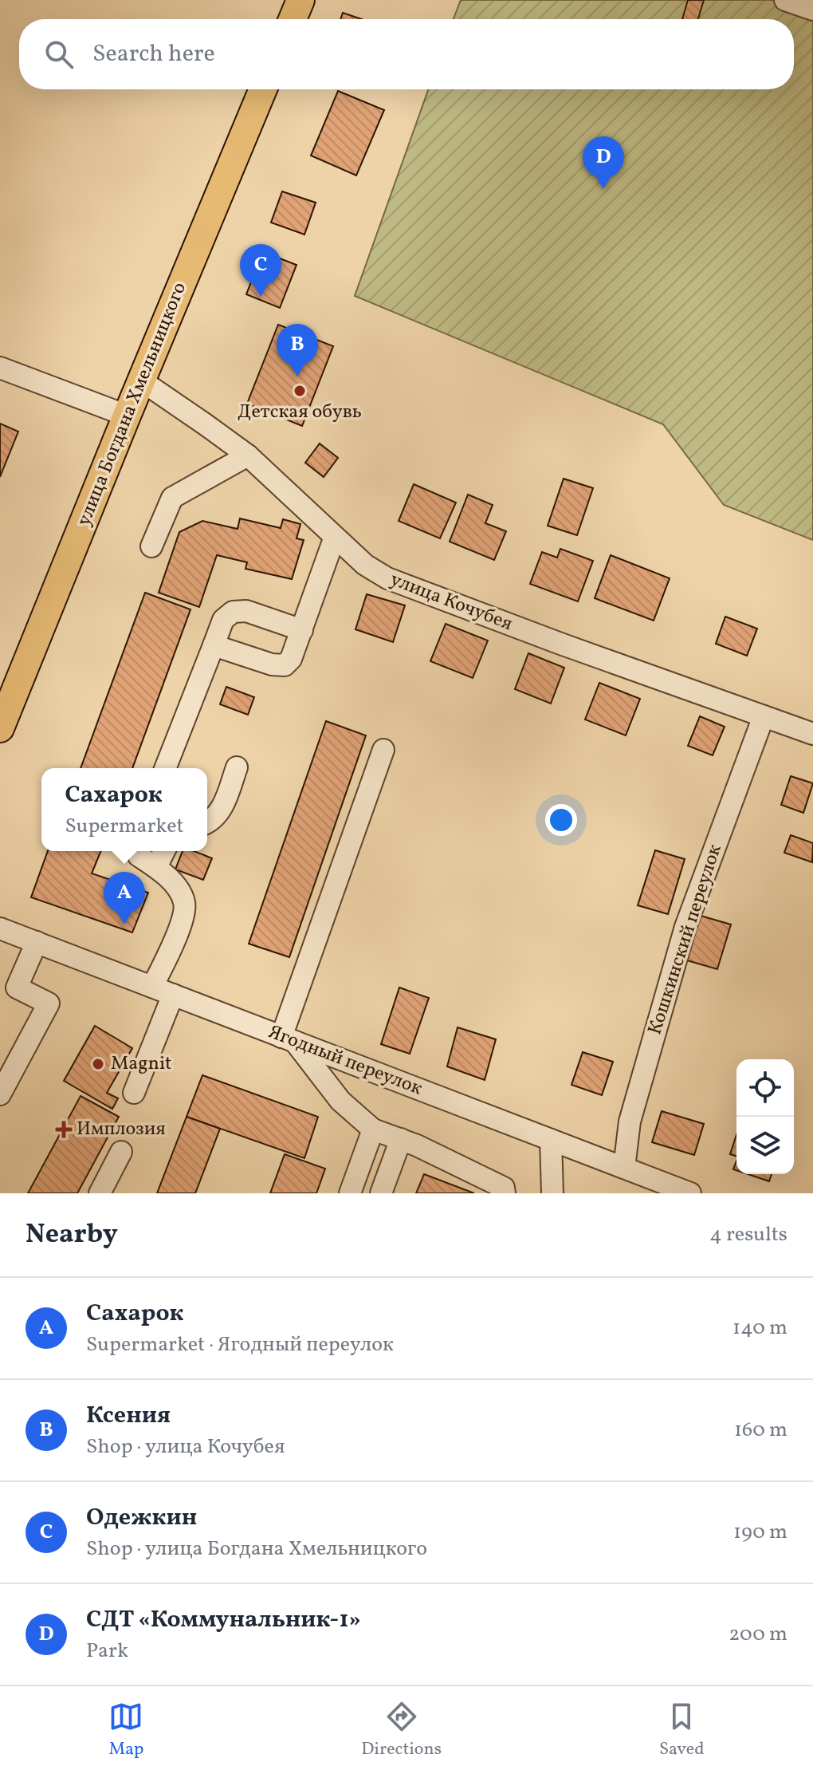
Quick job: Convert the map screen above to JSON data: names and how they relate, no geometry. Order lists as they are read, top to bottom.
{
  "streets": {
    "main road": ["улица Богдана Хмельницкого"],
    "street": ["улица Кочубея", "Кошкинский переулок", "Ягодный переулок"]
  },
  "crossings": [
    ["улица Богдана Хмельницкого", "улица Кочубея"],
    ["улица Кочубея", "Кошкинский переулок"],
    ["Кошкинский переулок", "Ягодный переулок"]
  ],
  "places": {
    "other": ["Детская обувь", "Magnit"],
    "health": ["Имплозия"]
  },
  "page": {
    "search": "Search here",
    "pins": [
      "D",
      "C",
      "B",
      "A"
    ],
    "popup": ["Сахарок", "Supermarket"],
    "heading": ["Nearby", "4 results"],
    "list": [
      {
        "mark": "A",
        "name": "Сахарок",
        "note": "Supermarket · Ягодный переулок",
        "value": "140 m"
      },
      {
        "mark": "B",
        "name": "Ксения",
        "note": "Shop · улица Кочубея",
        "value": "160 m"
      },
      {
        "mark": "C",
        "name": "Одежкин",
        "note": "Shop · улица Богдана Хмельницкого",
        "value": "190 m"
      },
      {
        "mark": "D",
        "name": "СДТ «Коммунальник-1»",
        "note": "Park",
        "value": "200 m"
      }
    ],
    "nav": ["Map", "Directions", "Saved"]
  }
}
